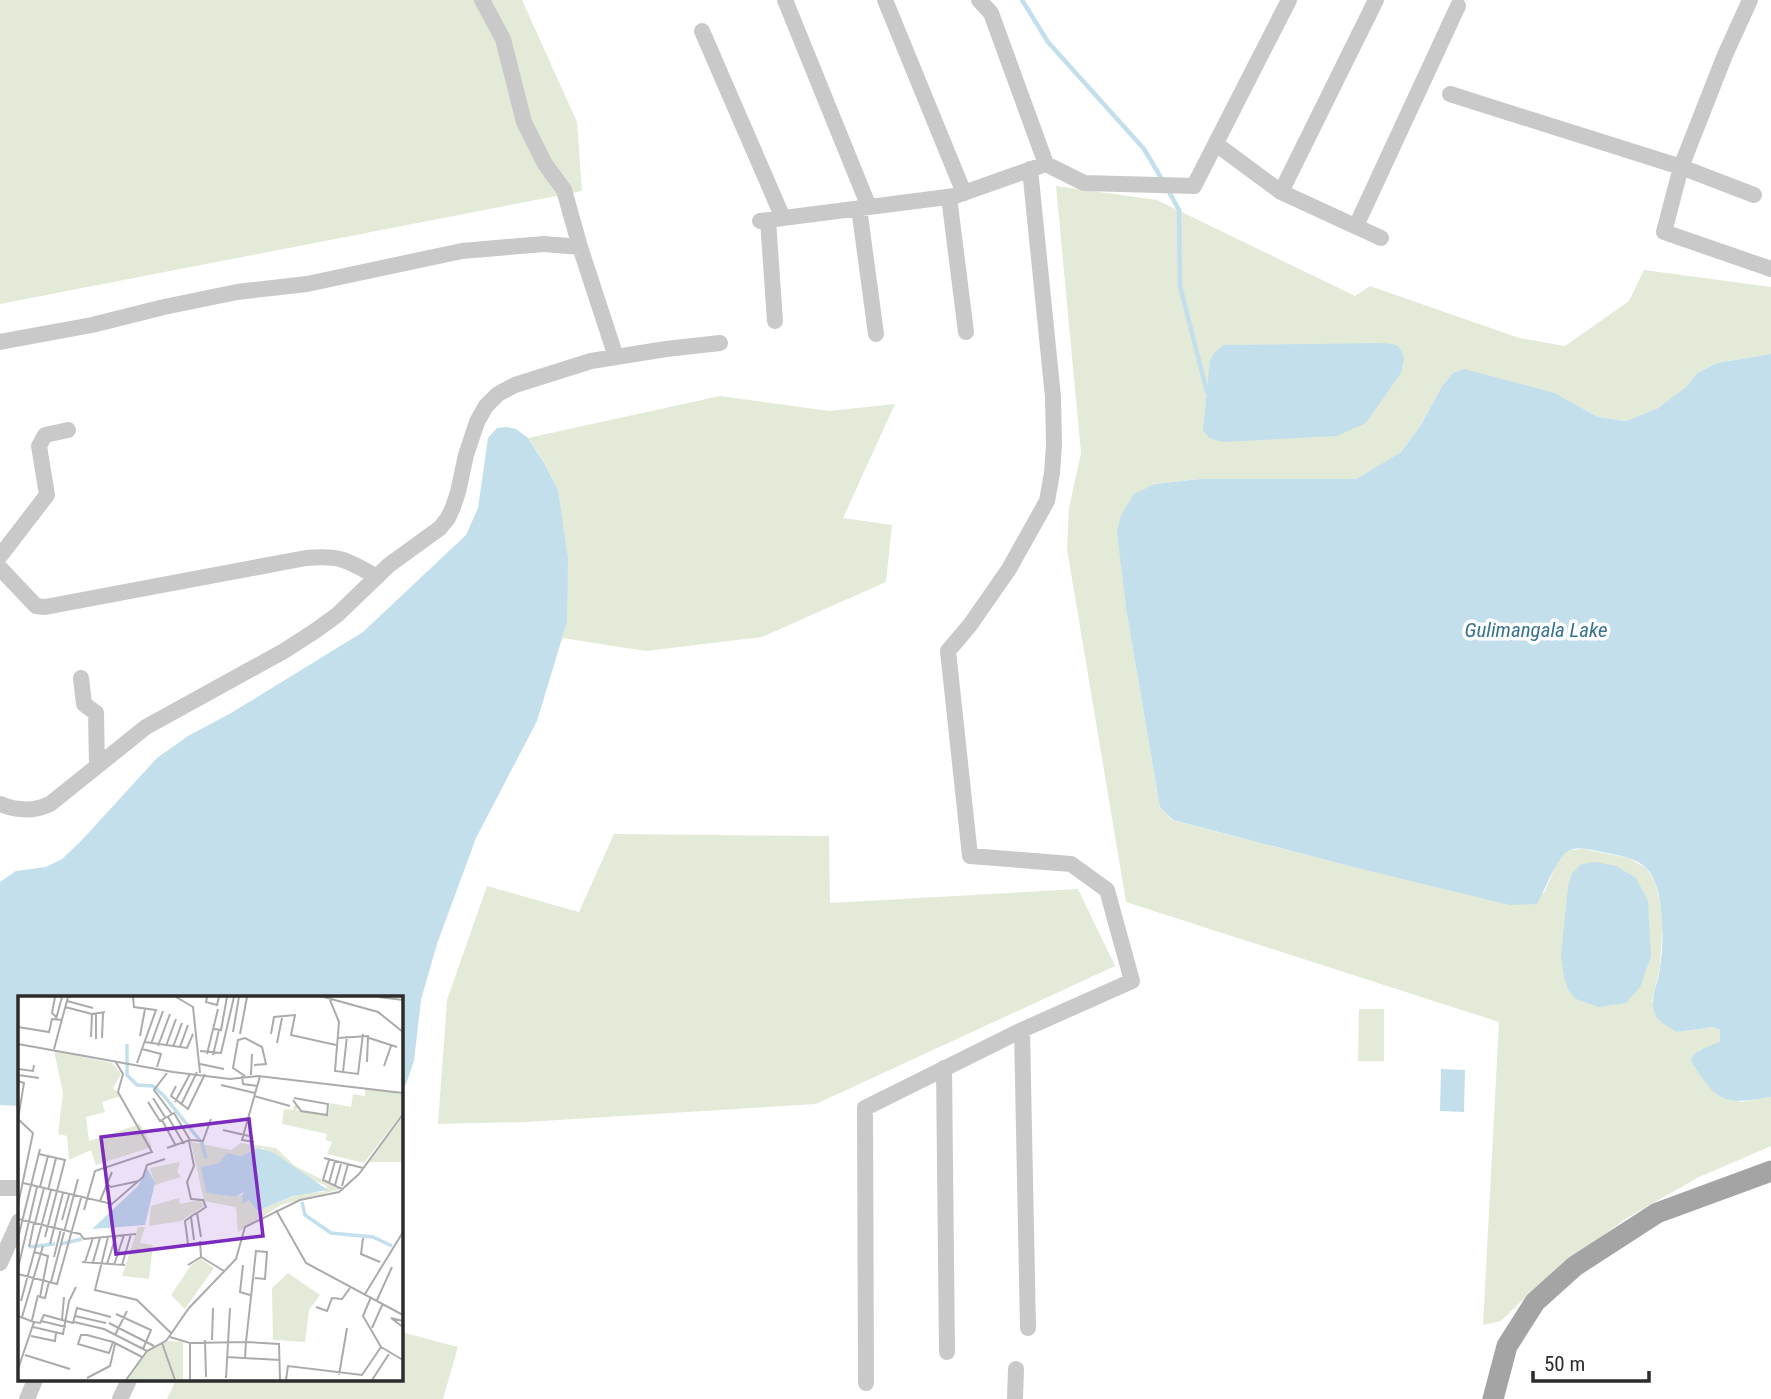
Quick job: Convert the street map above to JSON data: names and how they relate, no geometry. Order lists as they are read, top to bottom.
{
  "water": ["Gulimangala Lake"],
  "scale_bar": "50 m"
}
